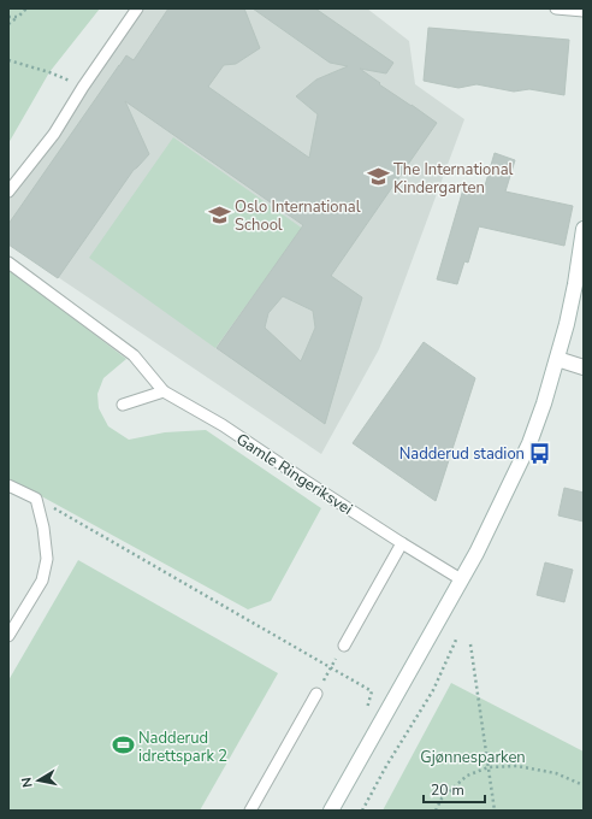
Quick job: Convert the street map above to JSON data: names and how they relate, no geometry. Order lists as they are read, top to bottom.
{
  "streets": {
    "lane": ["Gamle Ringeriksvei"]
  },
  "parks": ["Gjønnesparken"],
  "places": {
    "school or university": ["The International Kindergarten", "Oslo International School"],
    "bus stop": ["Nadderud stadion"],
    "sports": ["Nadderud idrettspark 2"]
  },
  "scale_bar": "20 m",
  "north": "left"
}
